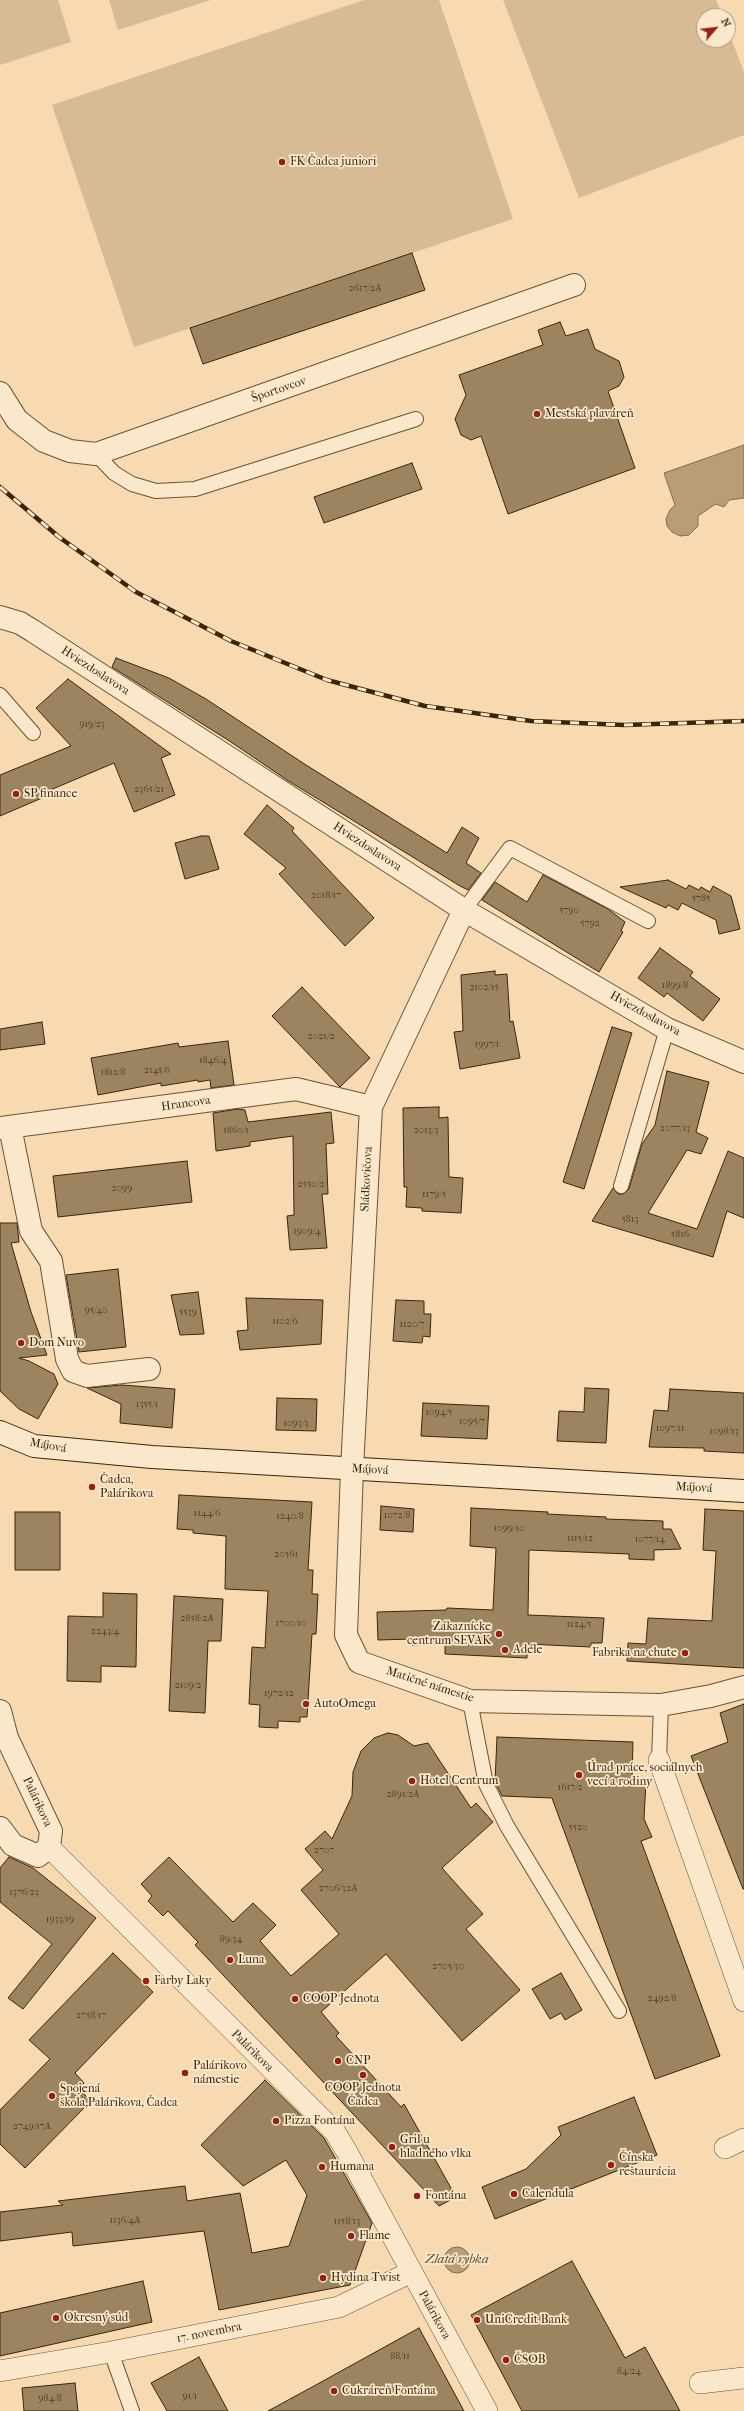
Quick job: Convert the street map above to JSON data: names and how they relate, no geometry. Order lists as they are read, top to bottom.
{
  "streets": {
    "street": [
      "Športovcov",
      "Hviezdoslavova",
      "Hrancova",
      "Sládkovičova",
      "Májová",
      "Matičné námestie",
      "Palárikova",
      "17. novembra"
    ]
  },
  "crossings": [
    ["Hviezdoslavova", "Sládkovičova"],
    ["Hrancova", "Sládkovičova"],
    ["Sládkovičova", "Májová"],
    ["Sládkovičova", "Matičné námestie"],
    ["Májová", "Matičné námestie"],
    ["Palárikova", "17. novembra"]
  ],
  "water": ["Zlatá rybka"],
  "places": [
    "FK Čadca juniori",
    "Mestská plaváreň",
    "SP finance",
    "Dom Nuvo",
    "Čadca, Palárikova",
    "Zákaznícke centrum SEVAK",
    "Adéle",
    "Fabrika na chute",
    "AutoOmega",
    "Úrad práce, sociálnych vecí a rodiny",
    "Hotel Centrum",
    "Luna",
    "Farby Laky",
    "COOP Jednota",
    "CNP",
    "Palárikovo námestie",
    "COOP Jednota Čadca",
    "Spojená škola,Palárikova, Čadca",
    "Pizza Fontána",
    "Gril u hladného vlka",
    "Čínska reštaurácia",
    "Humana",
    "Calendula",
    "Fontána",
    "Flame",
    "Hydina Twist",
    "Okresný súd",
    "UniCredit Bank",
    "ČSOB",
    "Cukráreň Fontána"
  ],
  "house_numbers": [
    "2617/2A",
    "919/23",
    "2365/21",
    "2018/17",
    "5785",
    "5790",
    "5792",
    "1899/8",
    "2102/15",
    "2021/2",
    "1997/1",
    "1846/4",
    "2145/6",
    "1812/8",
    "2077/13",
    "1860/1",
    "2013/3",
    "2550/2",
    "2099",
    "1179/5",
    "5813",
    "1909/4",
    "5816",
    "95/40",
    "5539",
    "1102/6",
    "1120/7",
    "1355/1",
    "1094/5",
    "1095/7",
    "1093/3",
    "1097/11",
    "1098/13",
    "1144/6",
    "1072/8",
    "1240/8",
    "1099/10",
    "1115/12",
    "1077/14",
    "20561",
    "2858/2A",
    "1700/10",
    "1124/5",
    "2243/4",
    "2109/2",
    "1972/12",
    "1617/2",
    "2891/2A",
    "5520",
    "2707",
    "2706/32A",
    "1376/23",
    "1933/19",
    "89/34",
    "2705/30",
    "2492/8",
    "2758/17",
    "2749/17A",
    "1136/4A",
    "1158/13",
    "88/11",
    "84/24",
    "91/1",
    "984/8"
  ],
  "north": "top right"
}
